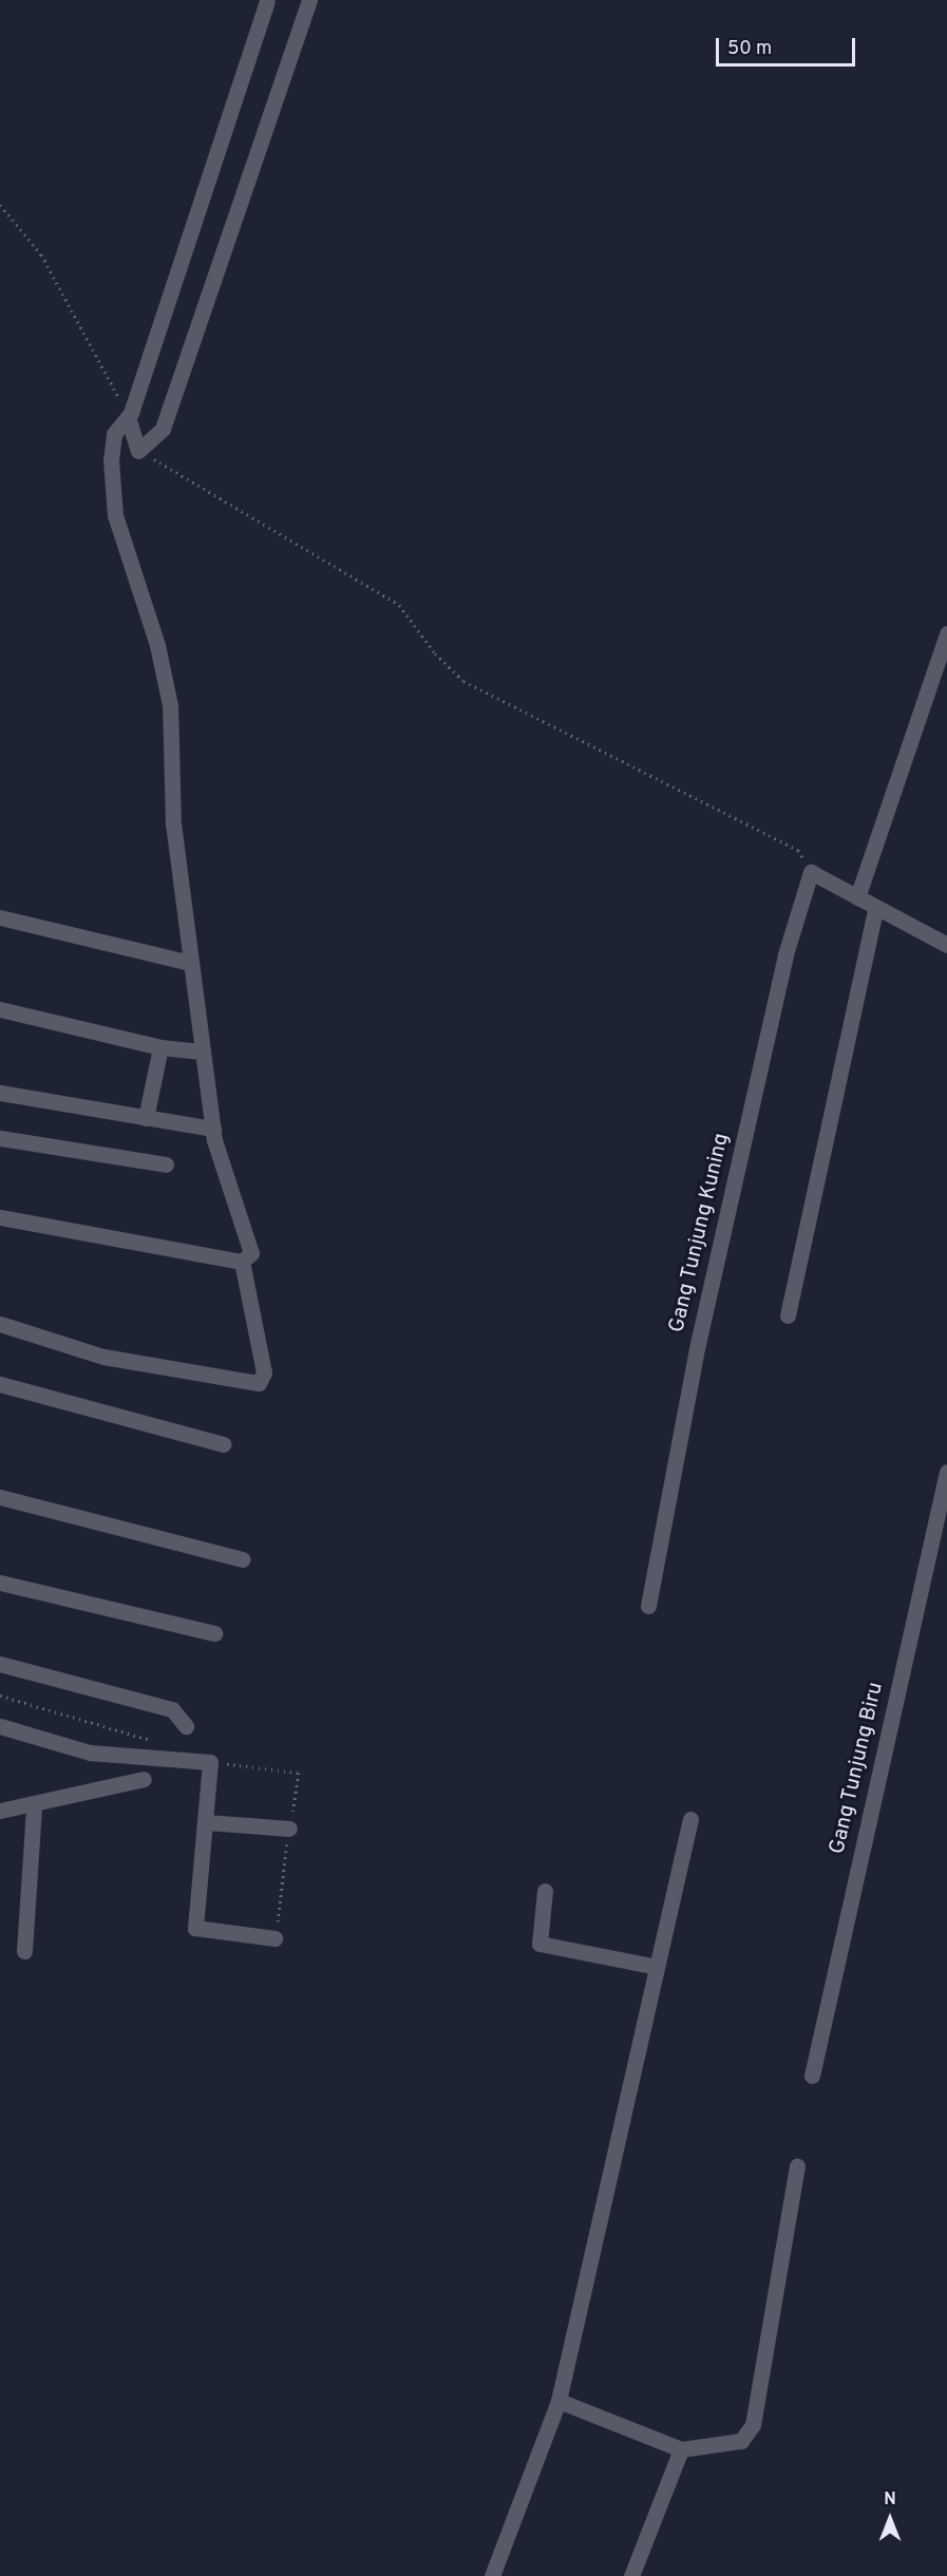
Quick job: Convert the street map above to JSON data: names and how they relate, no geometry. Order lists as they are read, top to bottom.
{
  "streets": {
    "street": ["Gang Tunjung Kuning", "Gang Tunjung Biru"]
  },
  "scale_bar": "50 m",
  "north": "top"
}
